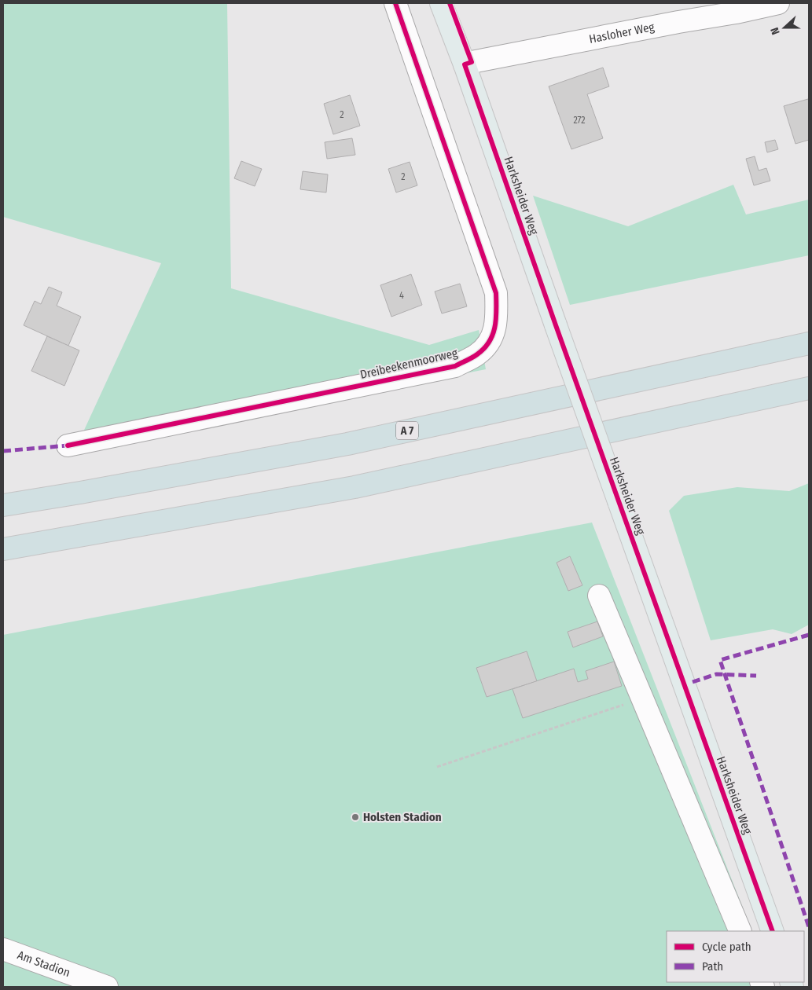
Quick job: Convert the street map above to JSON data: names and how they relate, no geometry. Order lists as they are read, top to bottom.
{
  "streets": {
    "highway": ["A 7"],
    "main road": ["Harksheider Weg"],
    "street": ["Hasloher Weg", "Dreibeekenmoorweg", "Am Stadion"]
  },
  "crossings": [
    ["Hasloher Weg", "Harksheider Weg"]
  ],
  "places": ["Holsten Stadion"],
  "house_numbers": [
    "2",
    "272",
    "2",
    "4"
  ],
  "legend": ["Cycle path", "Path"],
  "north": "left"
}
